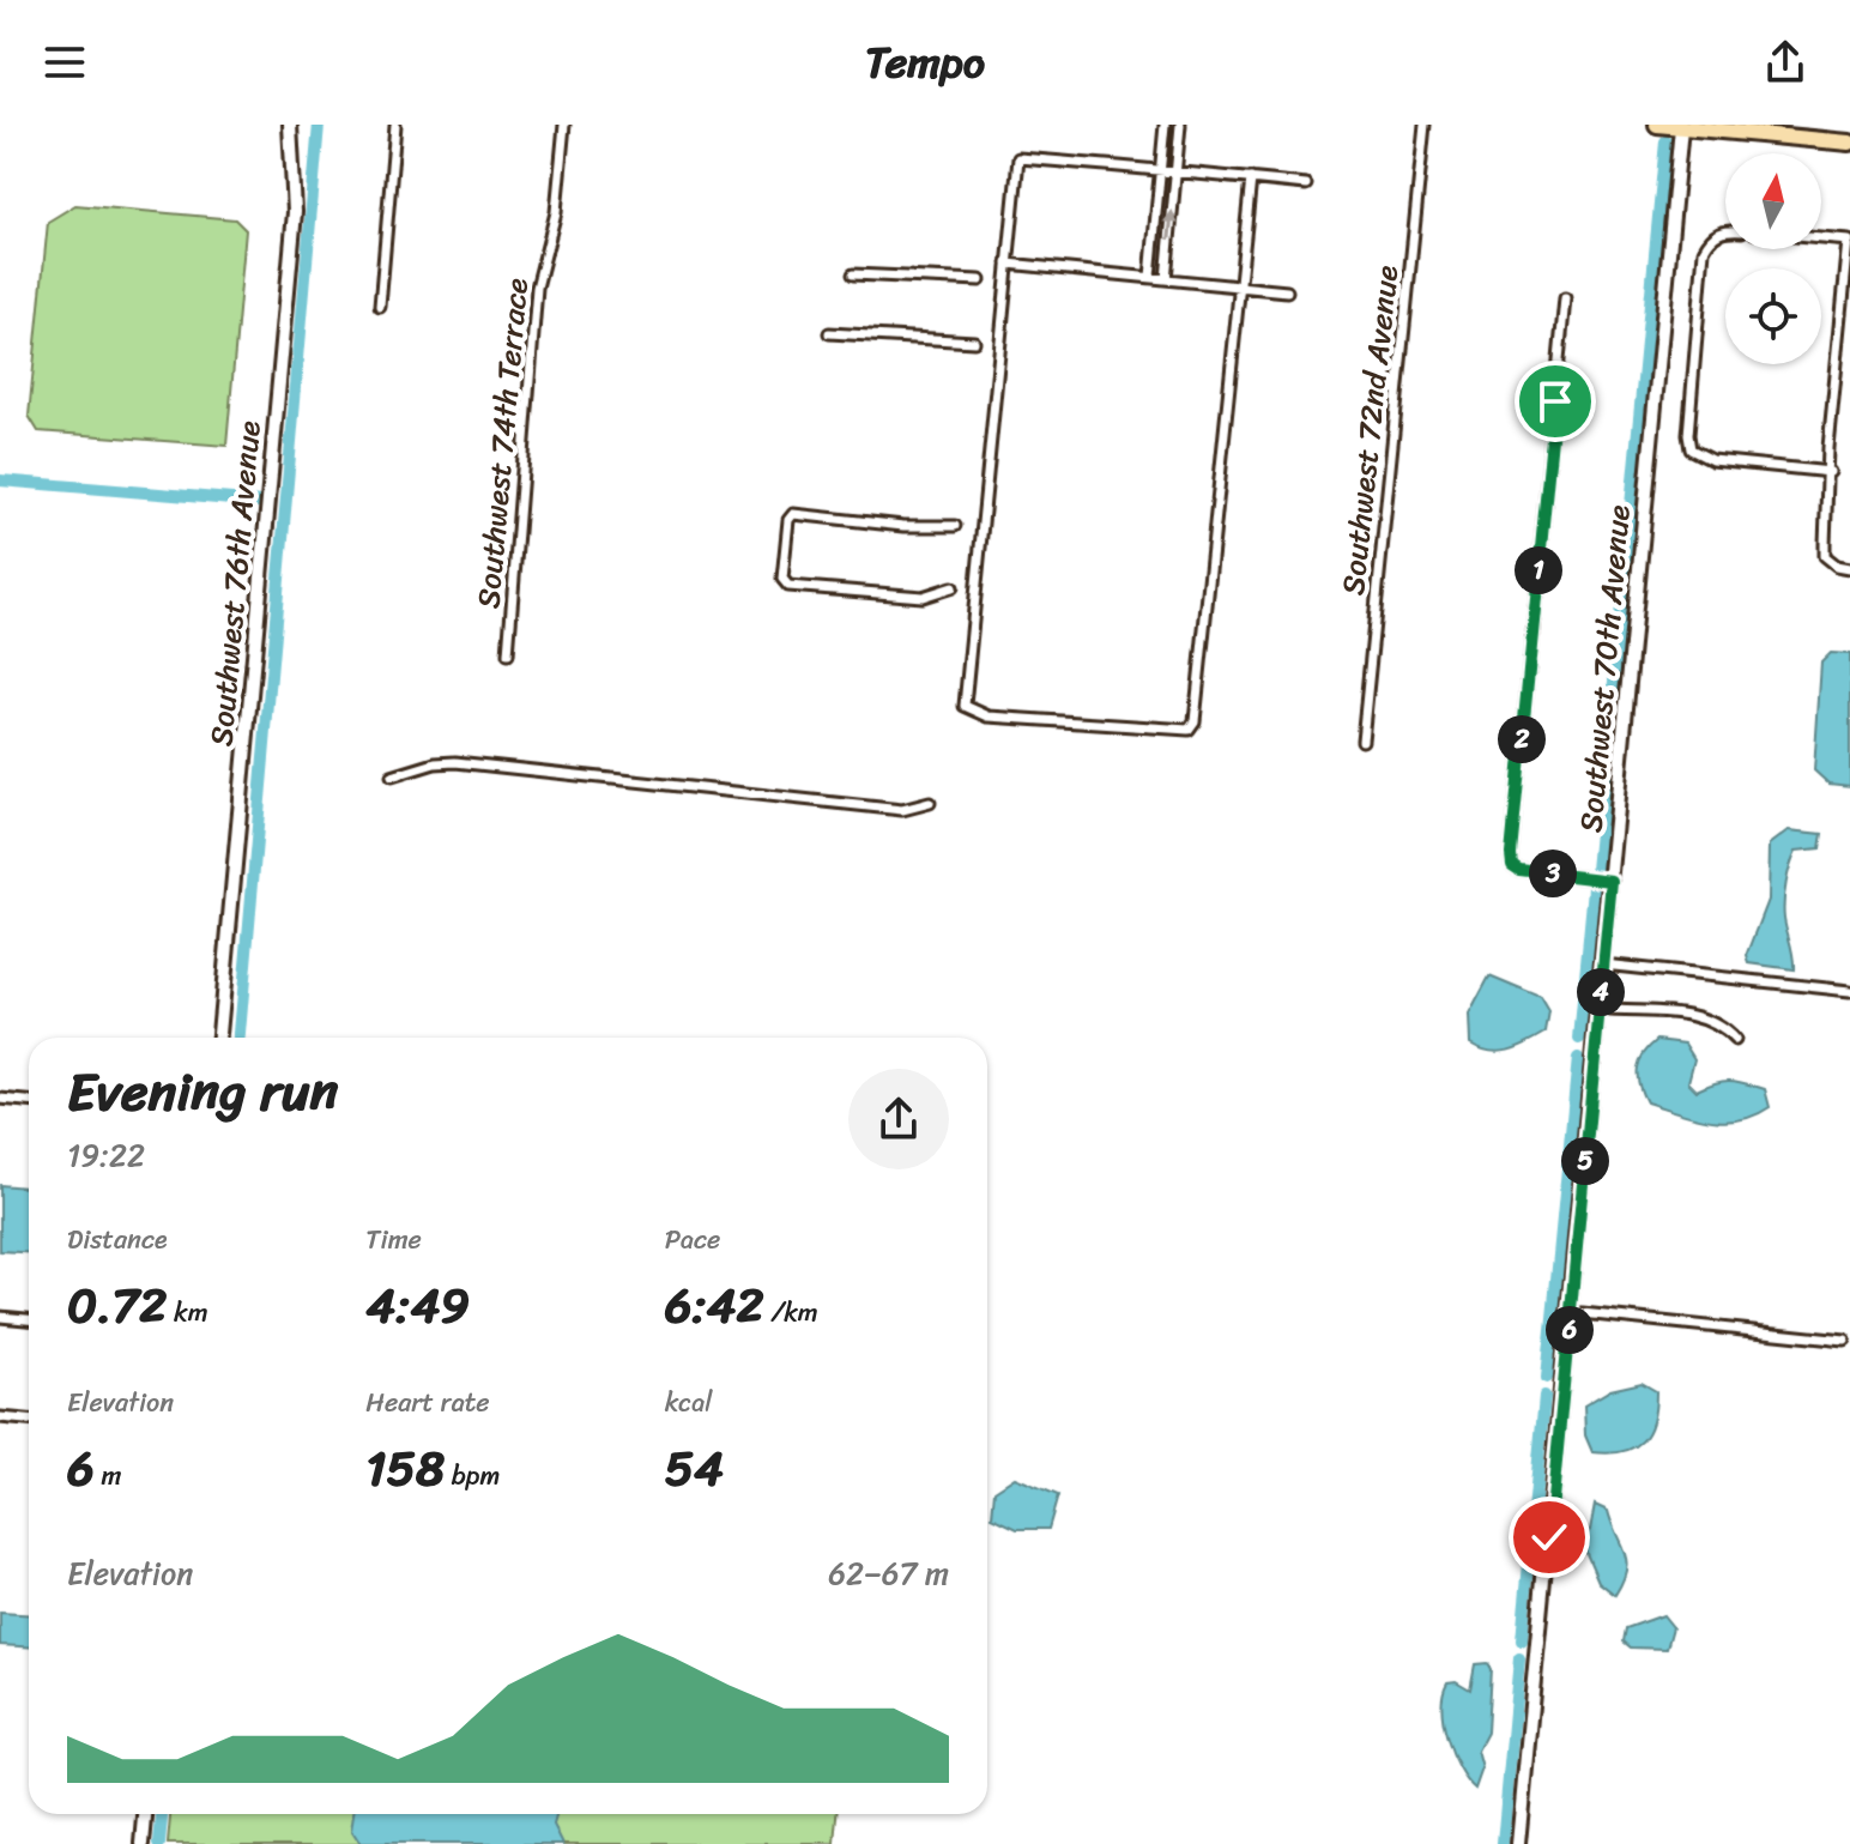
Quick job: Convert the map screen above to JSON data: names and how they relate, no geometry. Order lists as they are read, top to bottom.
{
  "streets": {
    "street": [
      "Southwest 72nd Avenue",
      "Southwest 74th Terrace",
      "Southwest 76th Avenue",
      "Southwest 70th Avenue"
    ]
  },
  "north": "top",
  "page": {
    "header": "Tempo",
    "pins": [
      "1",
      "2",
      "3",
      "4",
      "5",
      "6"
    ],
    "heading": ["Evening run", "19:22"],
    "stats": [
      ["Distance", "0.72 km"],
      ["Time", "4:49"],
      ["Pace", "6:42 /km"],
      ["Elevation", "6 m"],
      ["Heart rate", "158 bpm"],
      ["kcal", "54"]
    ],
    "chart": ["Elevation", "62–67 m"]
  }
}
